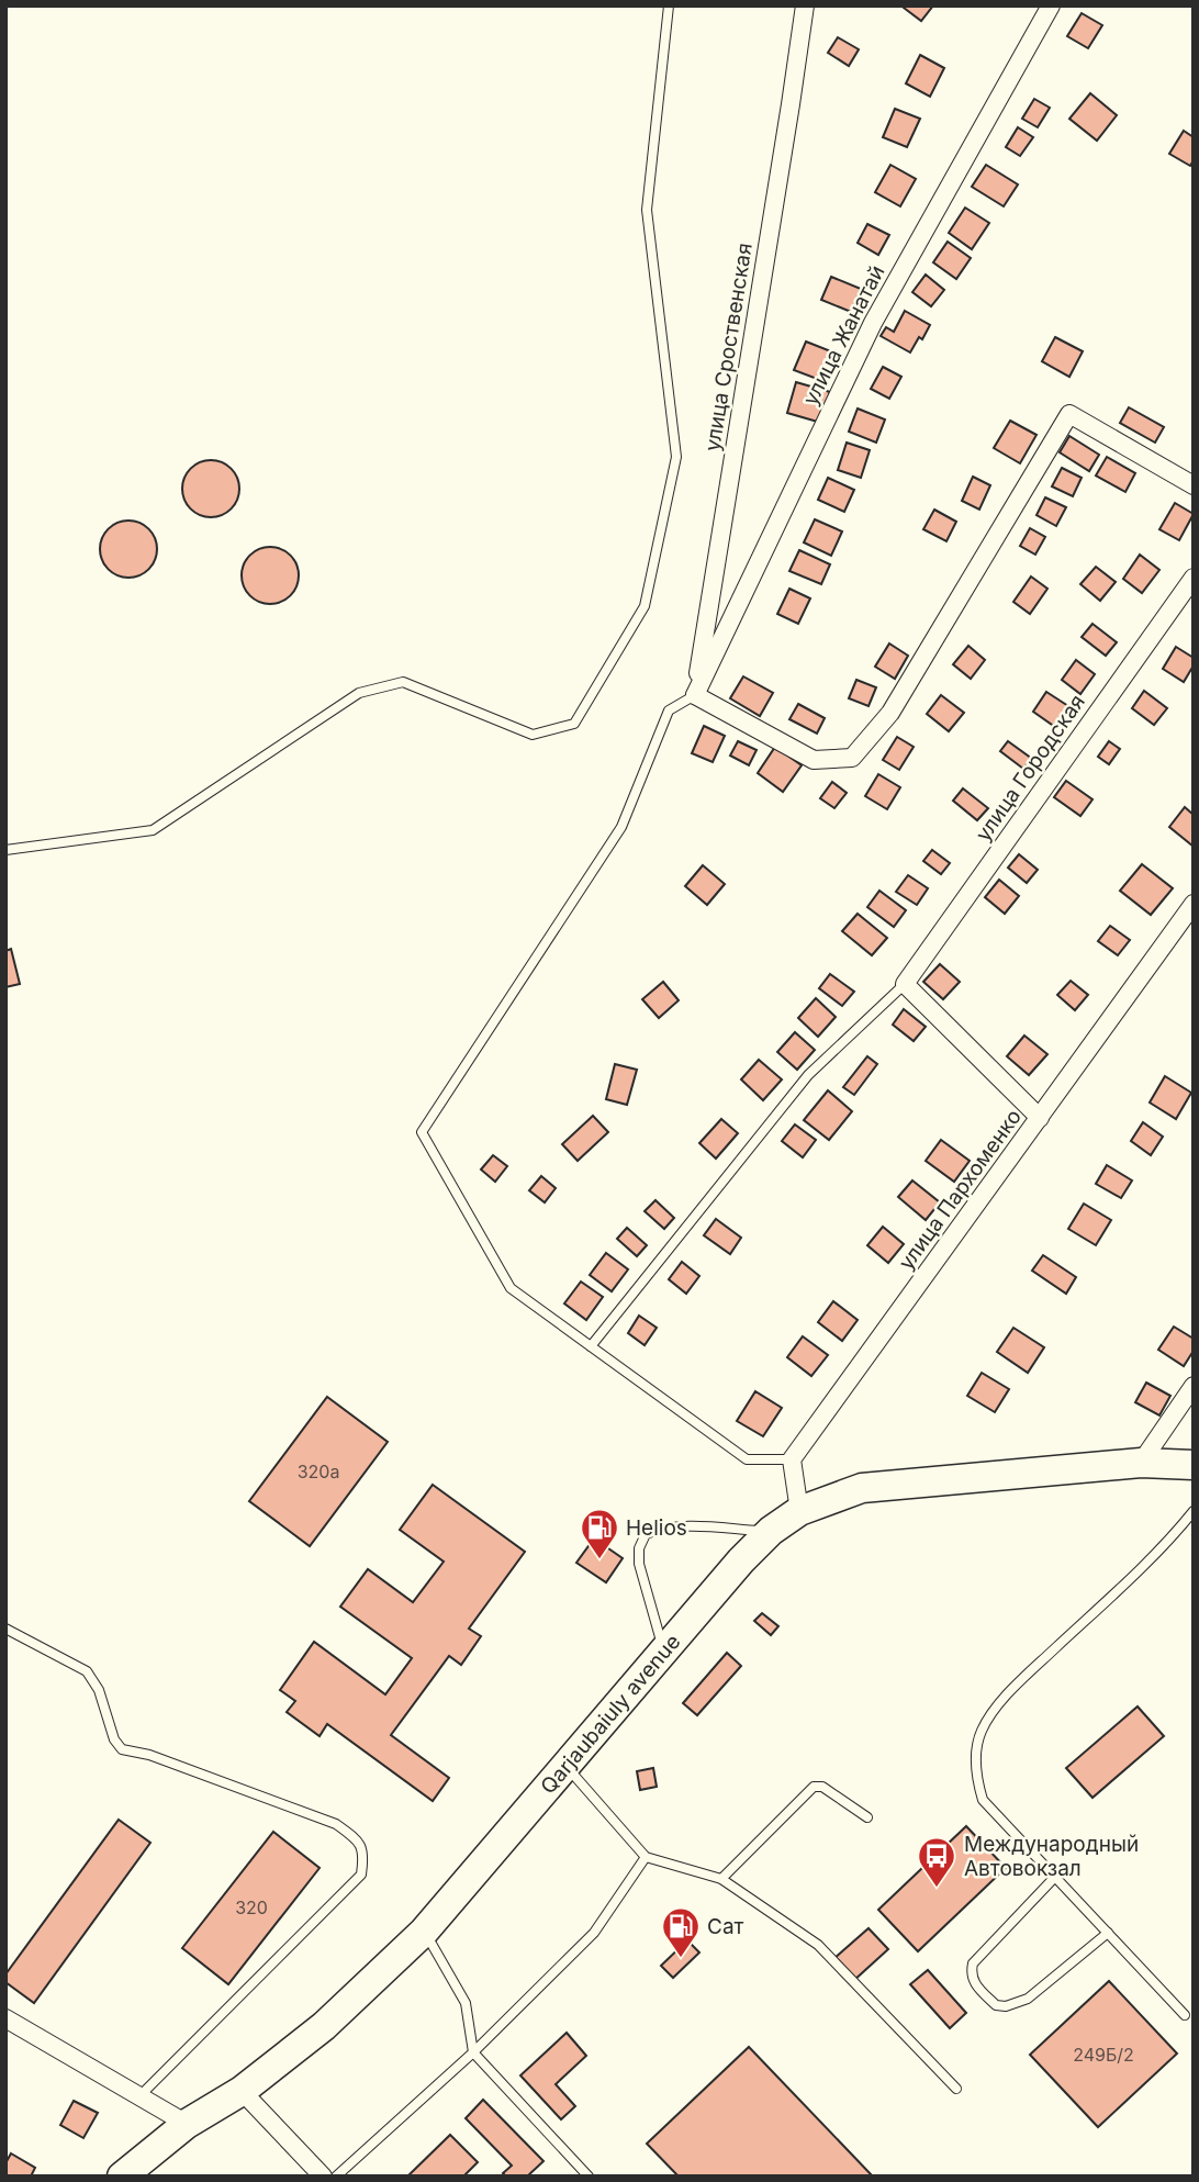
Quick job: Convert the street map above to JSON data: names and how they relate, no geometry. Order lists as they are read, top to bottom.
{
  "streets": {
    "highway": ["Qarjaubaiuly avenue"],
    "street": [
      "улица Жанатай",
      "улица Сроственская",
      "улица Городская",
      "улица Пархоменко"
    ]
  },
  "crossings": [
    ["улица Жанатай", "улица Сроственская"]
  ],
  "places": {
    "fuel station": ["Helios", "Сат"],
    "bus stop": ["Международный Автовокзал"]
  },
  "house_numbers": ["320а", "320", "249Б/2"]
}
